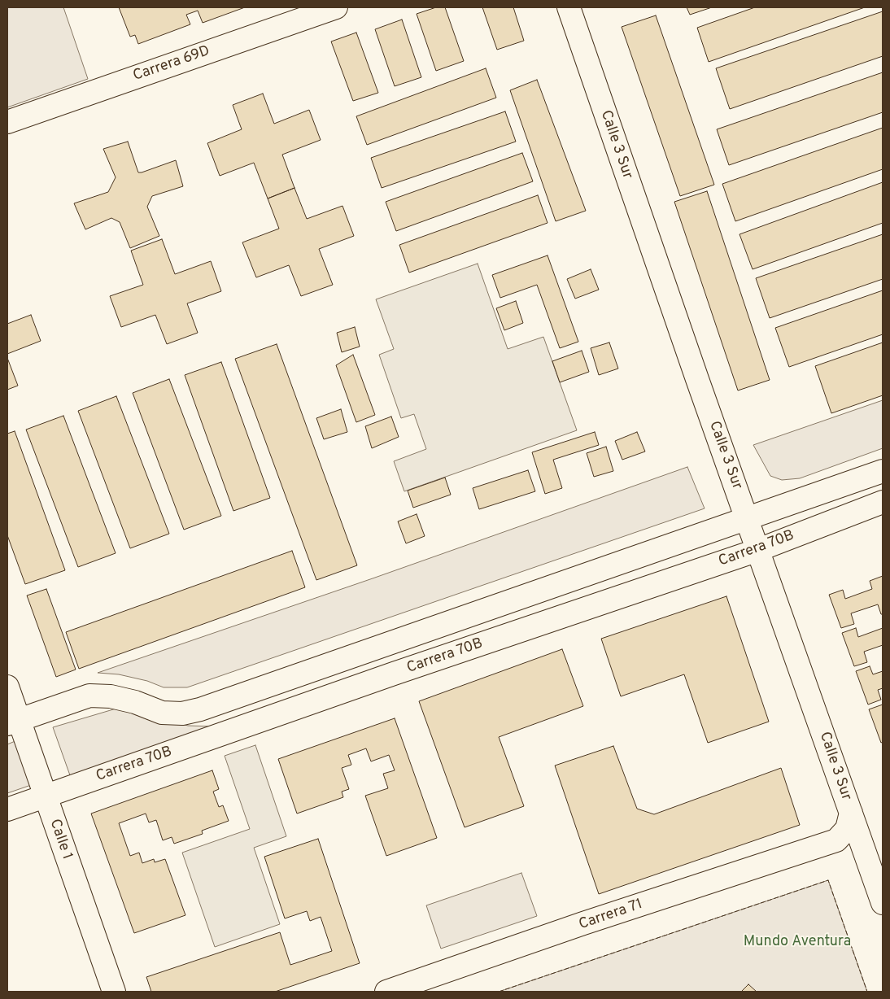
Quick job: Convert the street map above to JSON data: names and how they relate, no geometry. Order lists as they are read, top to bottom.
{
  "streets": {
    "street": [
      "Carrera 69D",
      "Calle 3 Sur",
      "Carrera 70B",
      "Calle 1",
      "Carrera 71"
    ]
  },
  "crossings": [
    ["Calle 3 Sur", "Carrera 70B"],
    ["Carrera 70B", "Calle 1"]
  ],
  "parks": ["Mundo Aventura"]
}
